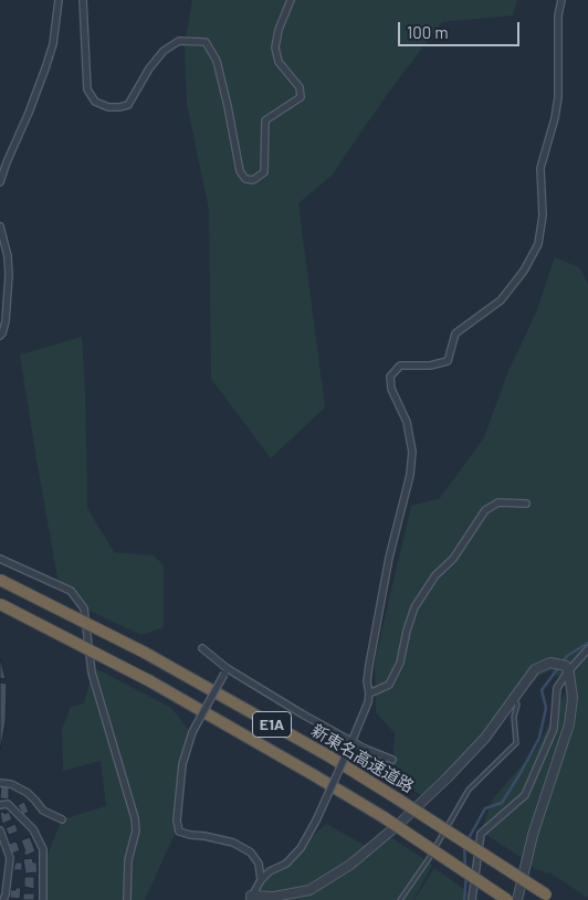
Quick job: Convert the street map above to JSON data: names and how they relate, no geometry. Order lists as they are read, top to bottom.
{
  "streets": {
    "highway": ["E1A", "新東名高速道路"]
  },
  "scale_bar": "100 m"
}
